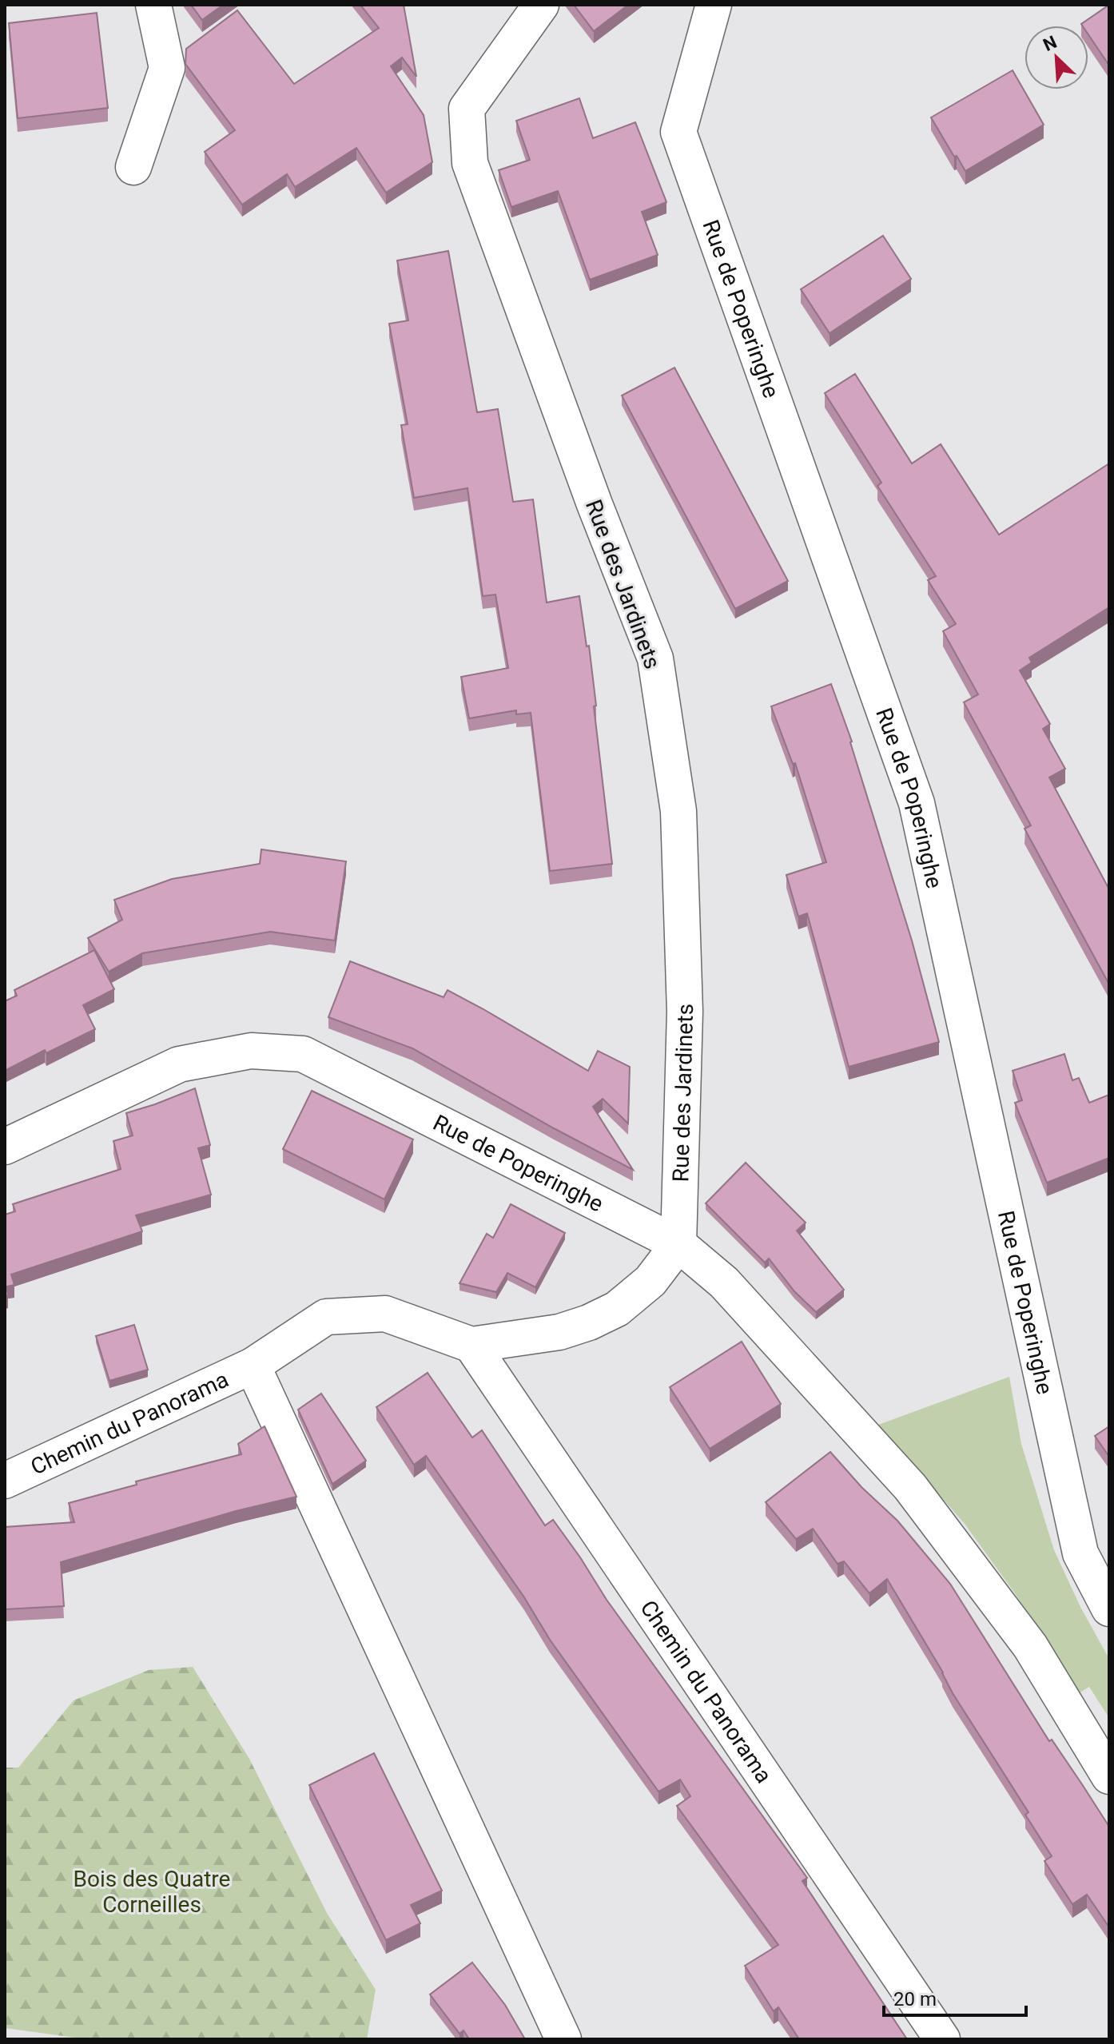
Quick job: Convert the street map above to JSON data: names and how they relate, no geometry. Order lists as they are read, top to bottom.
{
  "streets": {
    "street": ["Rue de Poperinghe", "Rue des Jardinets", "Chemin du Panorama"]
  },
  "crossings": [
    ["Rue de Poperinghe", "Rue des Jardinets"],
    ["Rue de Poperinghe", "Chemin du Panorama"],
    ["Rue des Jardinets", "Chemin du Panorama"]
  ],
  "parks": ["Bois des Quatre Corneilles"],
  "scale_bar": "20 m",
  "north": "top left"
}
